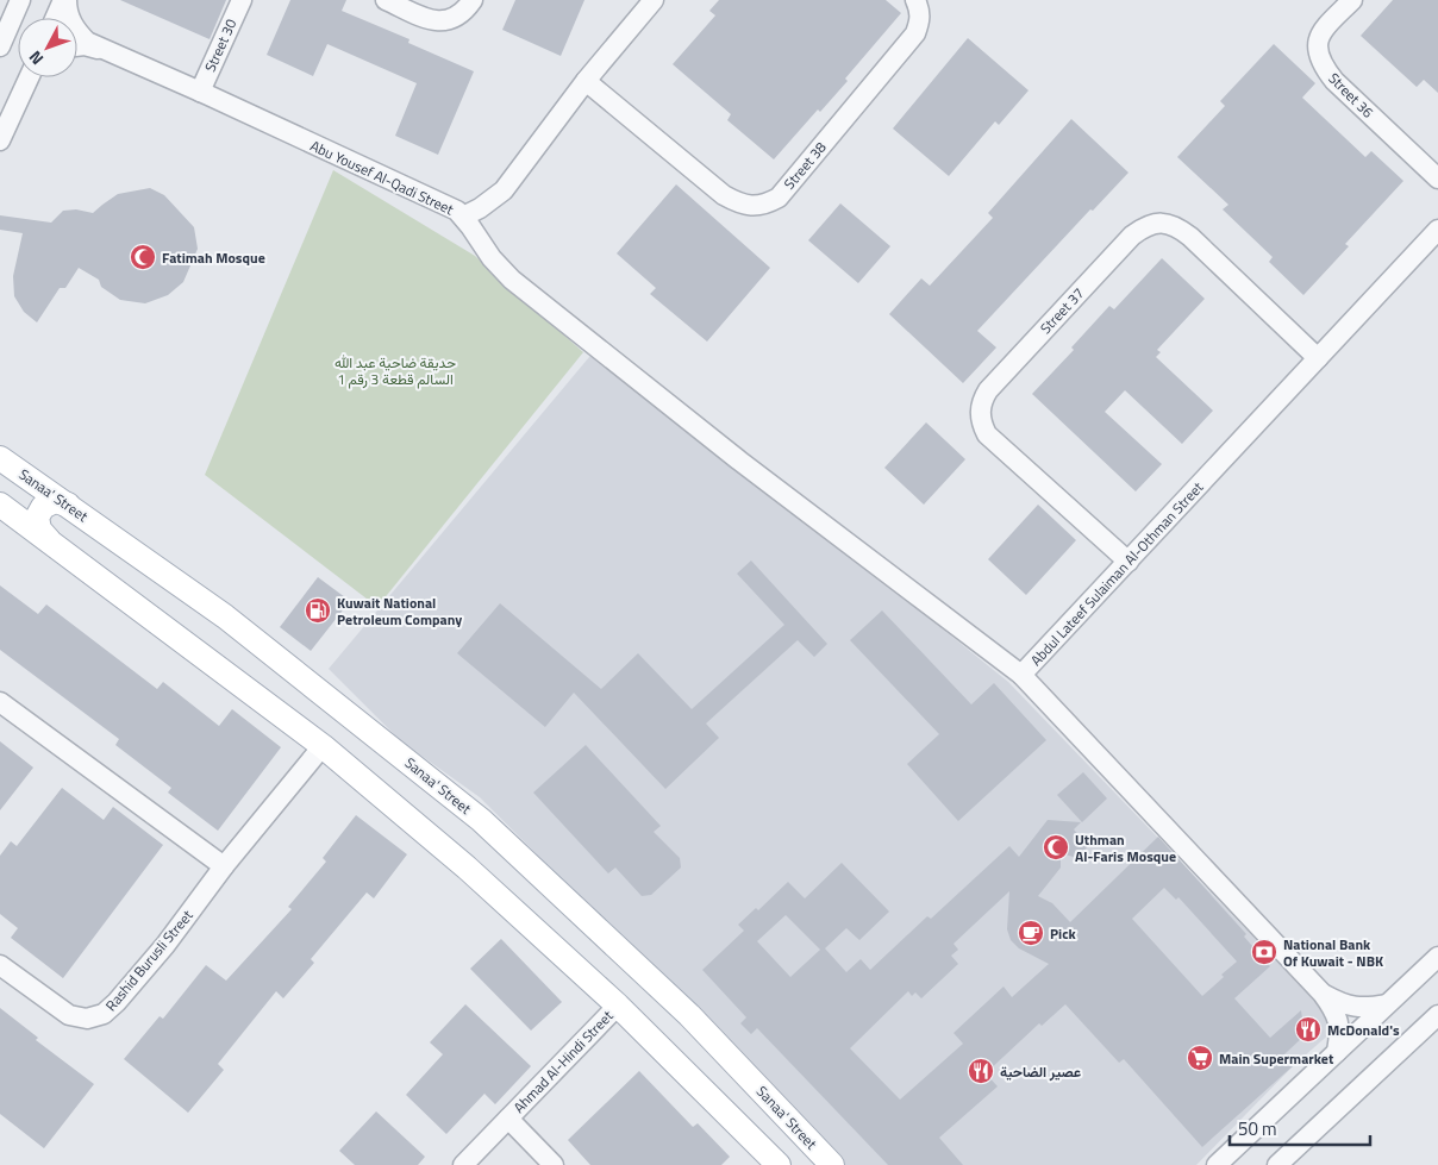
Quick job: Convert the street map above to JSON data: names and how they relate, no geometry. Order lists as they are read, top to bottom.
{
  "streets": {
    "main road": ["Sanaa' Street"],
    "street": [
      "Street 30",
      "Street 36",
      "Street 38",
      "Abu Yousef Al-Qadi Street",
      "Street 37",
      "Abdul Lateef Sulaiman Al-Othman Street",
      "Rashid Burusli Street",
      "Ahmad Al-Hindi Street"
    ]
  },
  "crossings": [
    ["Street 30", "Abu Yousef Al-Qadi Street"],
    ["Street 38", "Abu Yousef Al-Qadi Street"],
    ["Street 37", "Abdul Lateef Sulaiman Al-Othman Street"]
  ],
  "parks": ["حديقة ضاحية عبد الله السالم قطعة 3 رقم 1"],
  "places": {
    "mosque": ["Fatimah Mosque", "Uthman Al-Faris Mosque"],
    "fuel station": ["Kuwait National Petroleum Company"],
    "cafe": ["Pick"],
    "bank": ["National Bank Of Kuwait - NBK"],
    "restaurant": ["McDonald's", "عصير الضاحية"],
    "supermarket": ["Main Supermarket"]
  },
  "scale_bar": "50 m",
  "north": "bottom left"
}
